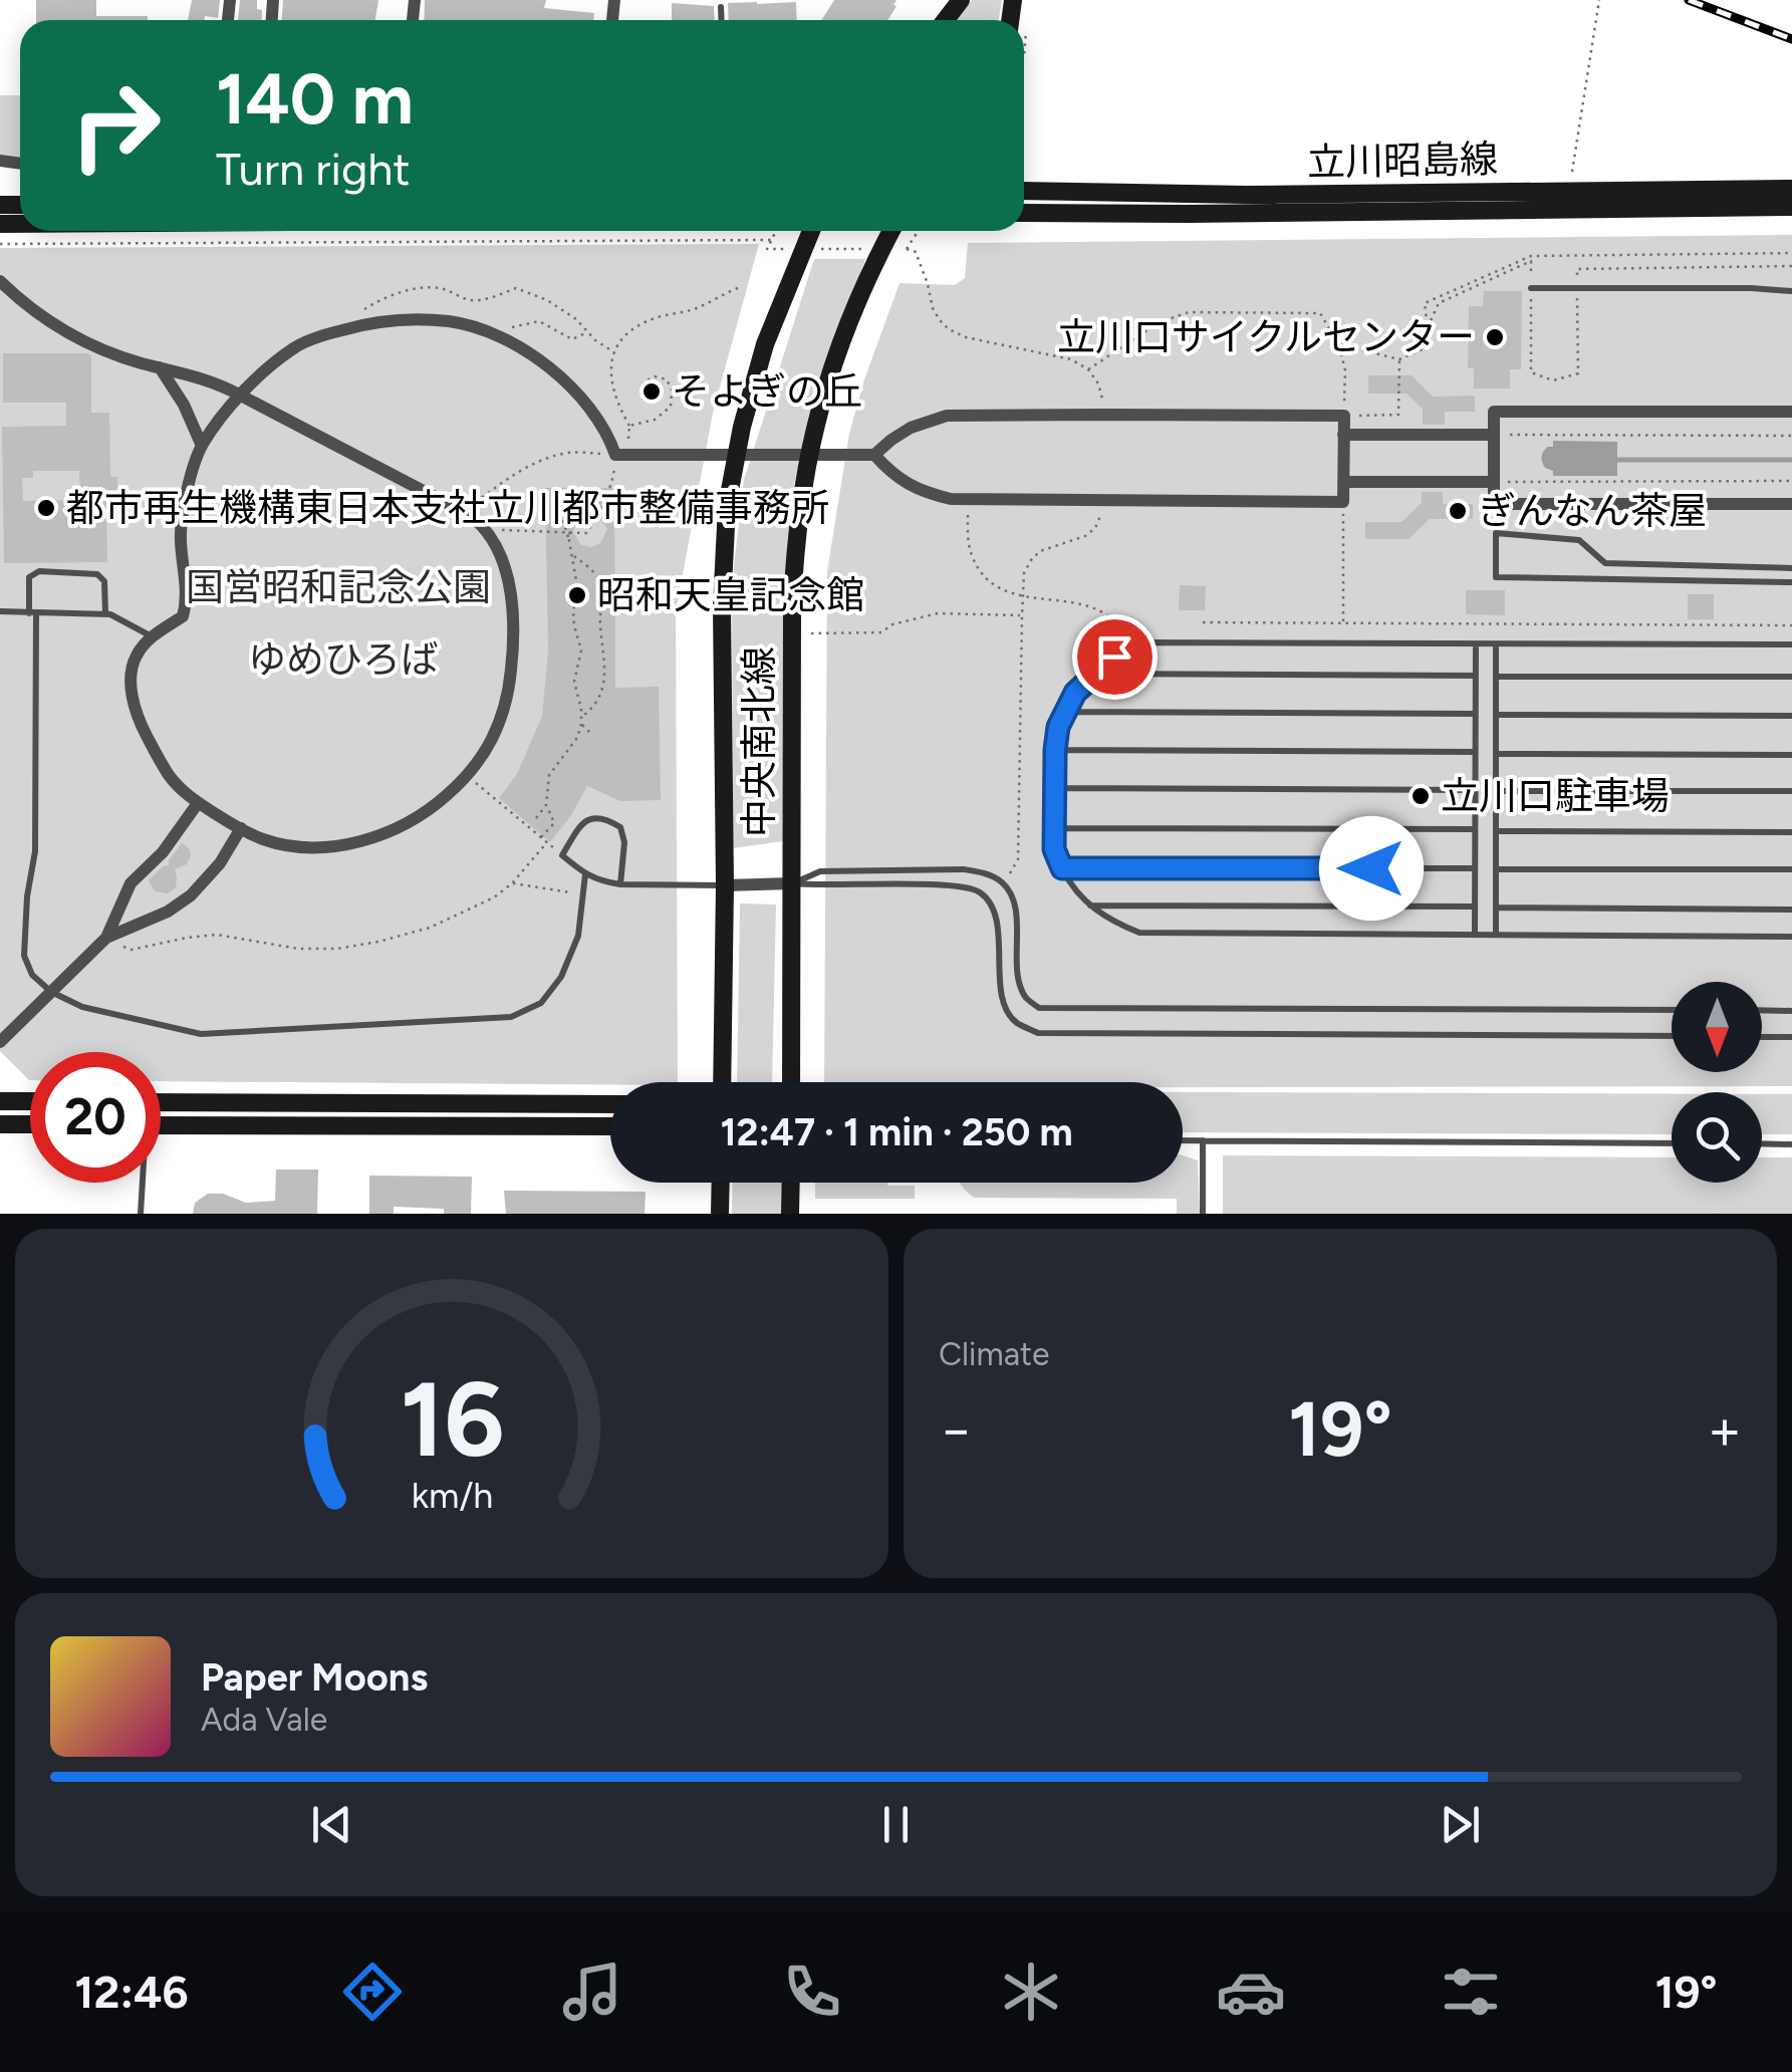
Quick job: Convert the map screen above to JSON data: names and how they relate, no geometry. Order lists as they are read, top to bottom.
{
  "streets": {
    "main road": ["立川昭島線", "中央南北線"]
  },
  "parks": ["国営昭和記念公園", "ゆめひろば"],
  "places": [
    "立川口サイクルセンター",
    "そよぎの丘",
    "都市再生機構東日本支社立川都市整備事務所",
    "ぎんなん茶屋",
    "昭和天皇記念館",
    "立川口駐車場"
  ],
  "north": "bottom",
  "page": {
    "turn": ["140 m", "Turn right"],
    "limit": "20",
    "trip": "12:47 · 1 min · 250 m",
    "tile": "Climate",
    "heat": ["−", "19°", "+"],
    "song": ["Paper Moons", "Ada Vale"],
    "tabs": ["12:46", "19°"],
    "gauge": ["16", "km/h"]
  }
}
